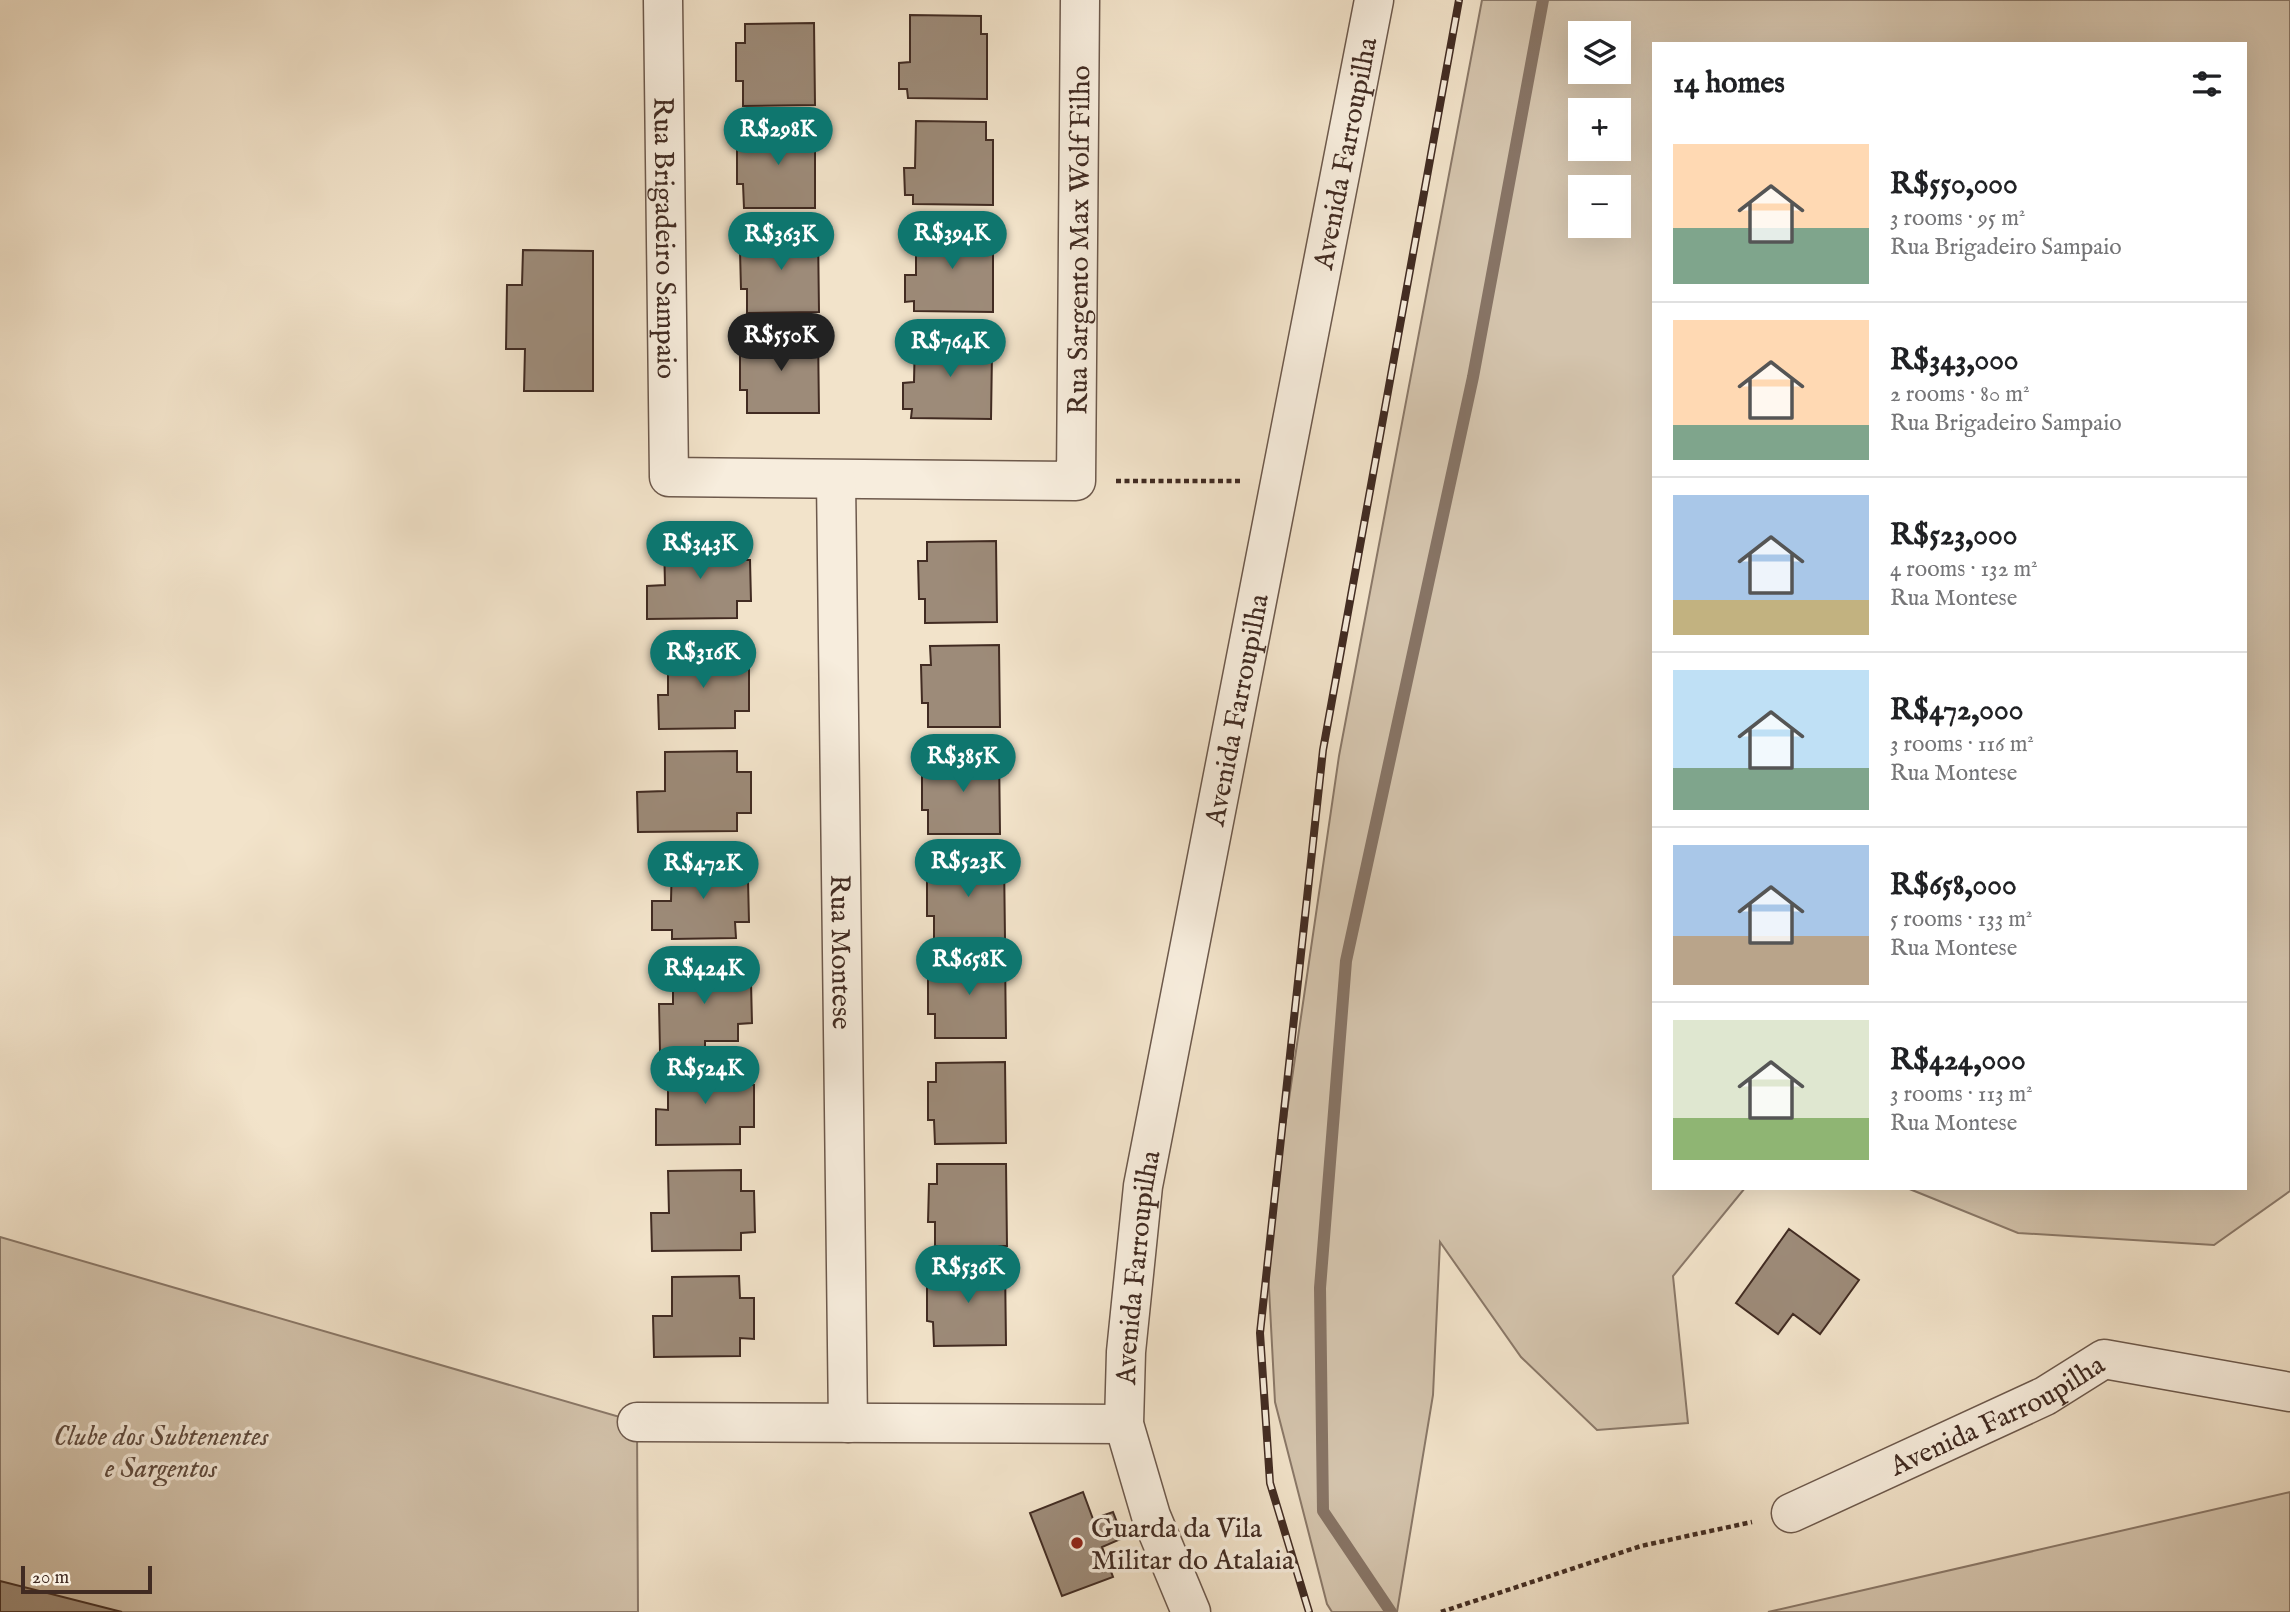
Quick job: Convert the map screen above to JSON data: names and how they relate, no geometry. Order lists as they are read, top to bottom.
{
  "streets": {
    "street": [
      "Avenida Farroupilha",
      "Rua Brigadeiro Sampaio",
      "Rua Sargento Max Wolf Filho",
      "Rua Montese"
    ]
  },
  "crossings": [
    ["Rua Brigadeiro Sampaio", "Rua Montese"]
  ],
  "parks": ["Clube dos Subtenentes e Sargentos"],
  "places": ["Guarda da Vila Militar do Atalaia"],
  "scale_bar": "20 m",
  "page": {
    "map_buttons": ["+", "−"],
    "heading": "14 homes",
    "price": [
      "R$298K",
      "R$394K",
      "R$363K",
      "R$550K",
      "R$764K",
      "R$343K",
      "R$316K",
      "R$385K",
      "R$523K",
      "R$472K",
      "R$658K",
      "R$424K",
      "R$524K",
      "R$536K"
    ],
    "list": [
      {
        "name": "R$550,000",
        "note": "3 rooms · 95 m² · Rua Brigadeiro Sampaio"
      },
      {
        "name": "R$343,000",
        "note": "2 rooms · 80 m² · Rua Brigadeiro Sampaio"
      },
      {
        "name": "R$523,000",
        "note": "4 rooms · 132 m² · Rua Montese"
      },
      {
        "name": "R$472,000",
        "note": "3 rooms · 116 m² · Rua Montese"
      },
      {
        "name": "R$658,000",
        "note": "5 rooms · 133 m² · Rua Montese"
      },
      {
        "name": "R$424,000",
        "note": "3 rooms · 113 m² · Rua Montese"
      }
    ],
    "scale": "20 m"
  }
}
